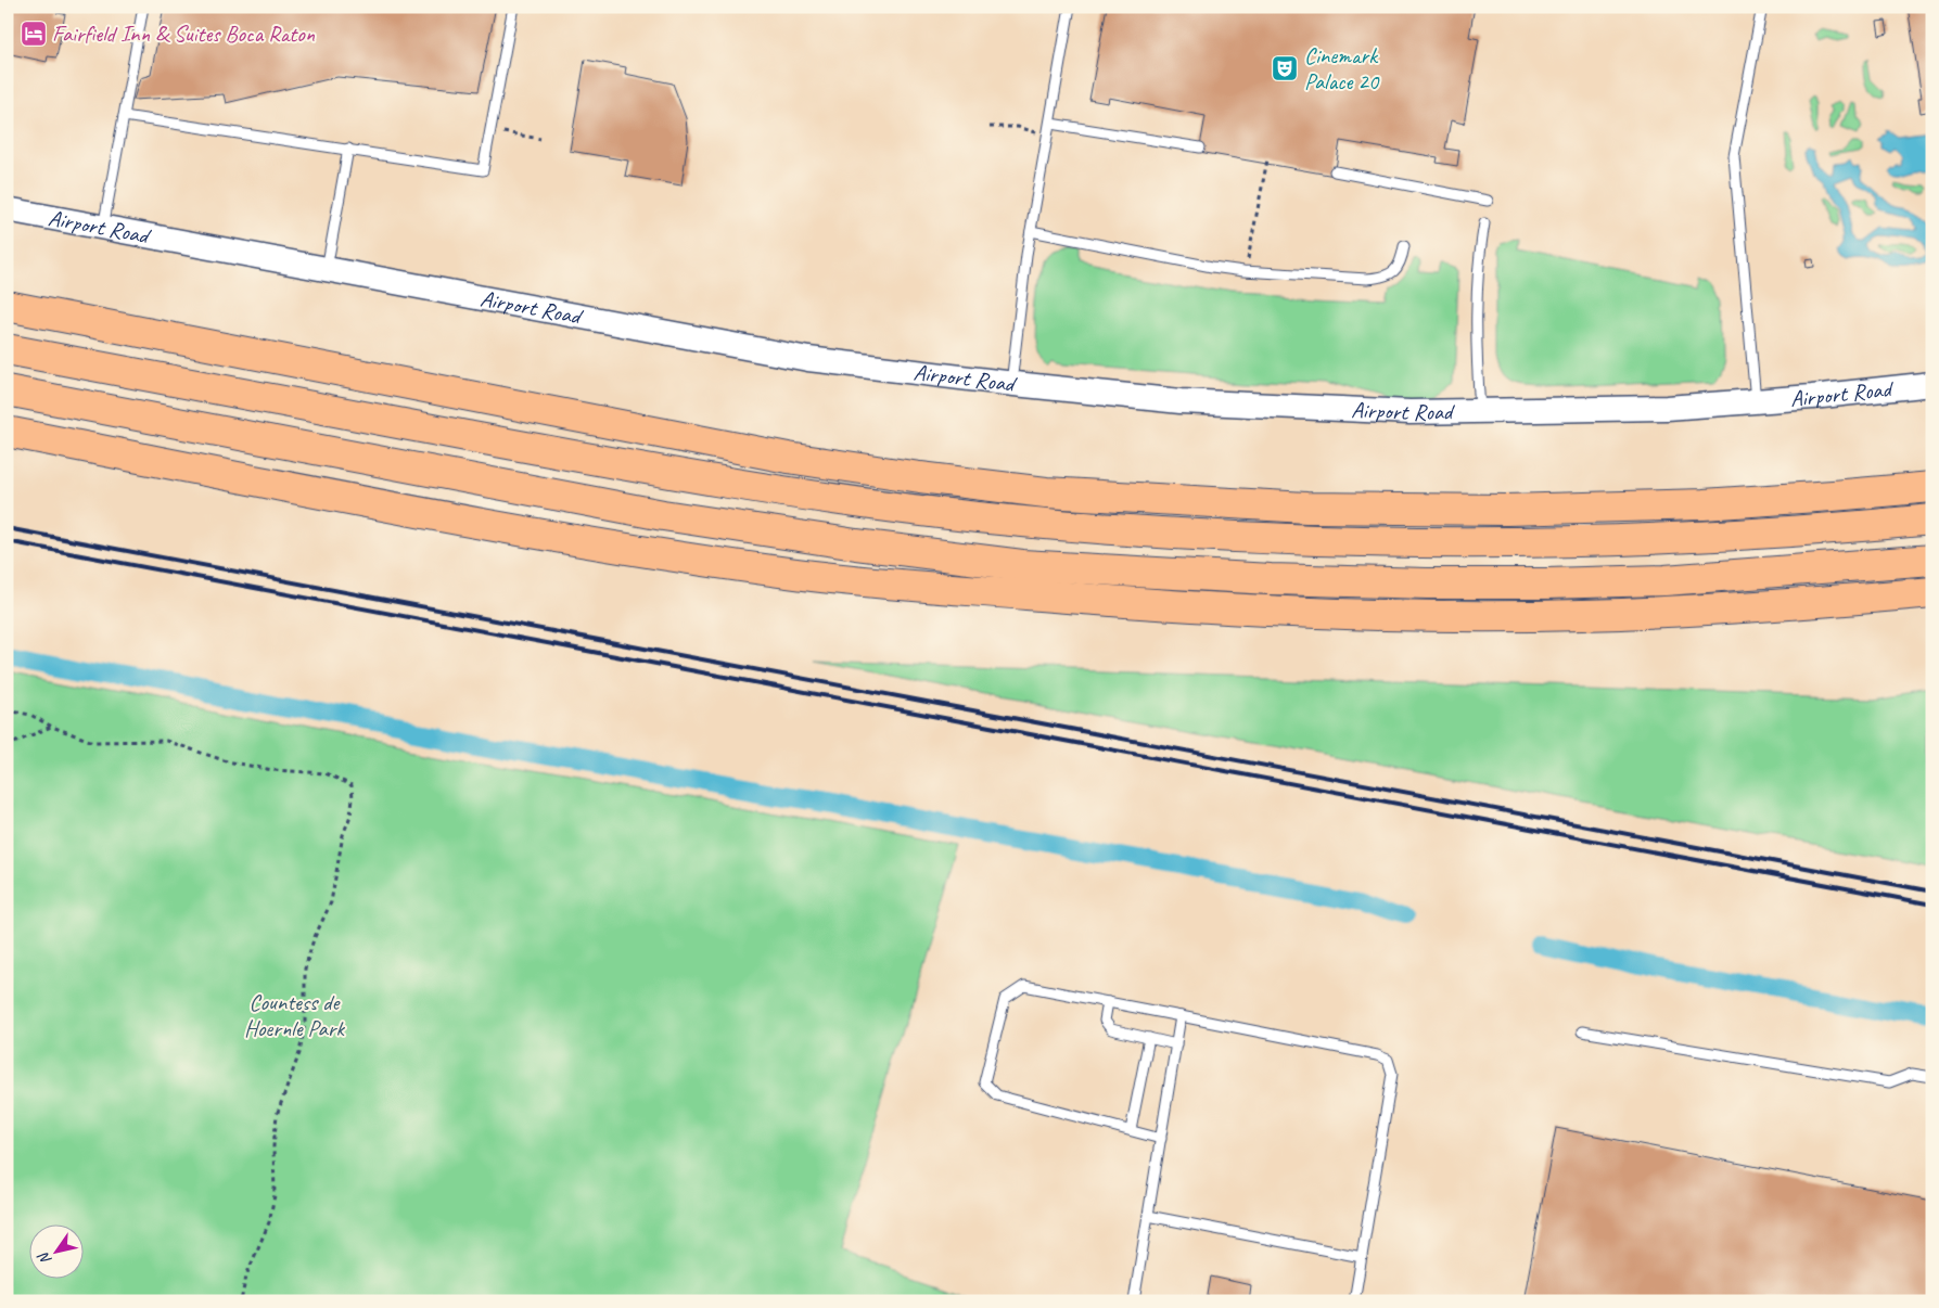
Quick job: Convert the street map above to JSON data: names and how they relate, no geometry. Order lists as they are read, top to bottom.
{
  "streets": {
    "street": ["Airport Road"]
  },
  "parks": ["Countess de Hoernle Park"],
  "places": {
    "hotel": ["Fairfield Inn & Suites Boca Raton"],
    "theatre": ["Cinemark Palace 20"]
  },
  "north": "bottom left"
}
